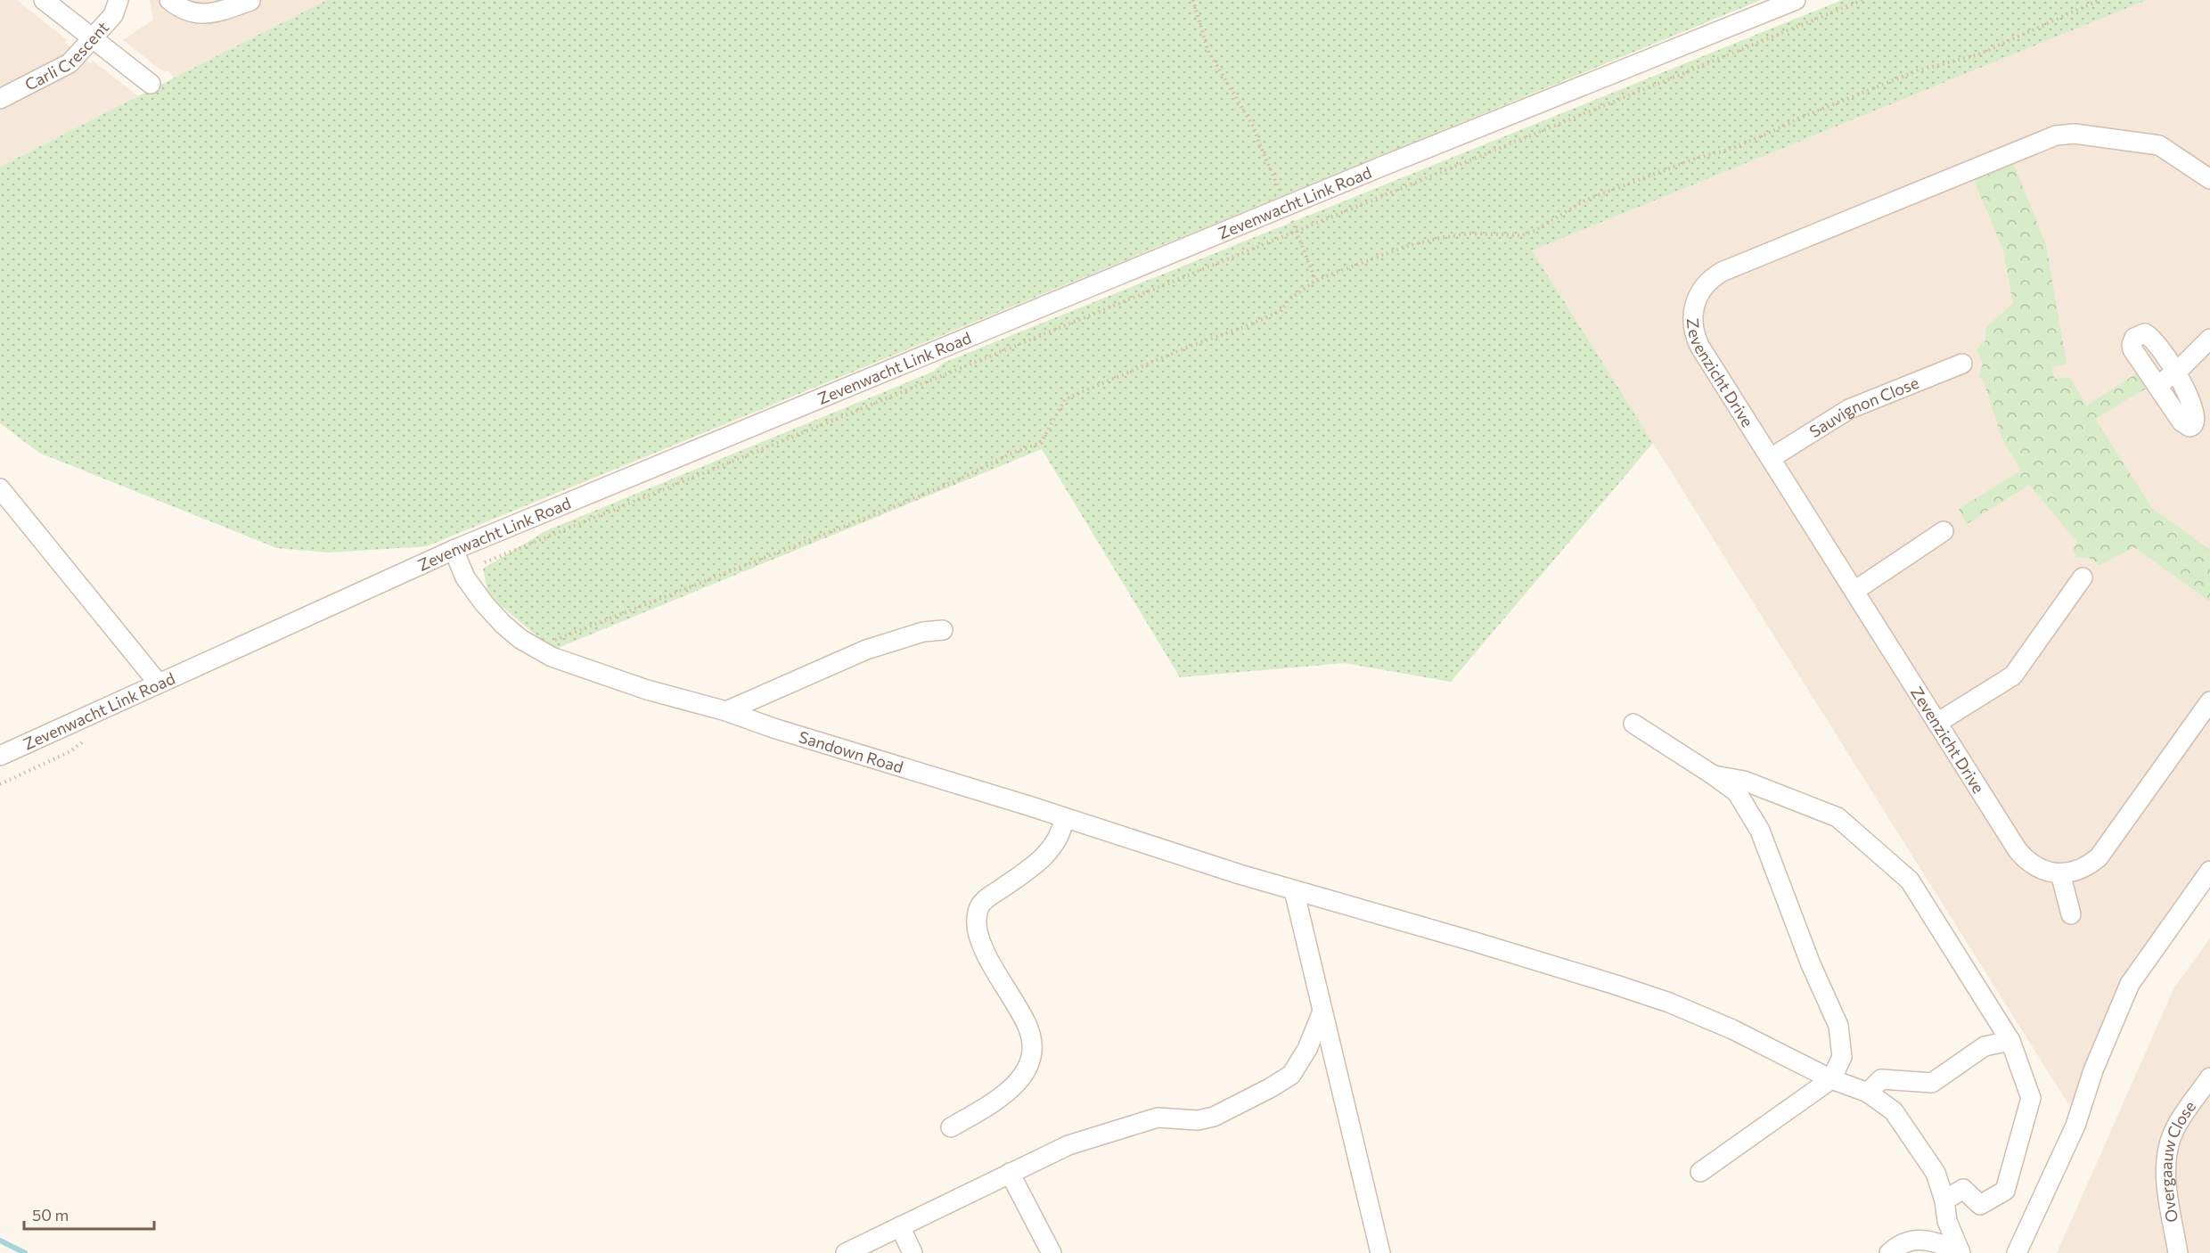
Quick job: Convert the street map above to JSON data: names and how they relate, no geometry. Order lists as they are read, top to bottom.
{
  "streets": {
    "street": [
      "Carli Crescent",
      "Zevenwacht Link Road",
      "Zevenzicht Drive",
      "Sauvignon Close",
      "Sandown Road",
      "Overgaauw Close"
    ]
  },
  "crossings": [
    ["Zevenwacht Link Road", "Sandown Road"],
    ["Zevenzicht Drive", "Sauvignon Close"]
  ],
  "scale_bar": "50 m"
}
